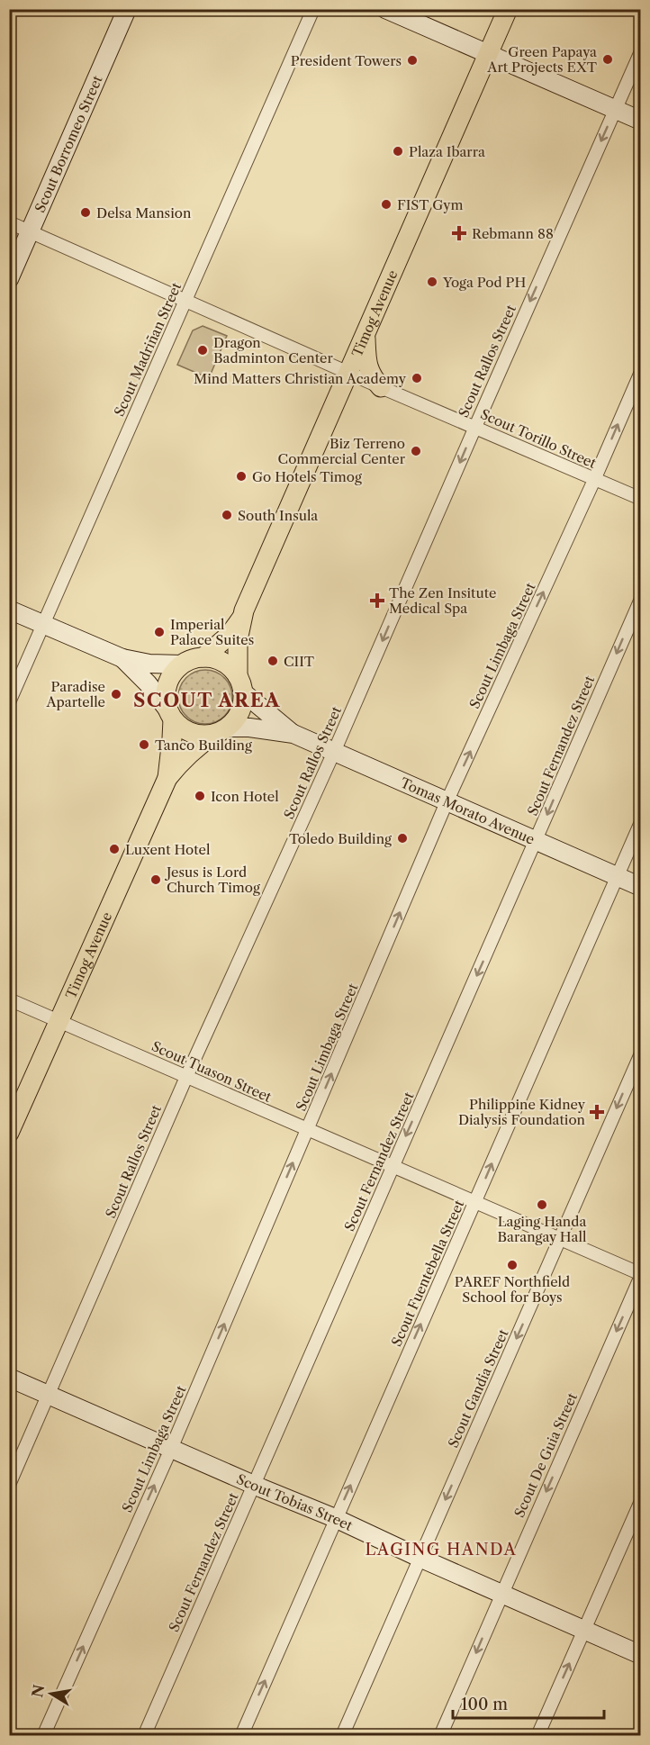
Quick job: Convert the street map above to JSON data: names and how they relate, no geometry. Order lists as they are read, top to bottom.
{
  "streets": {
    "main road": ["Timog Avenue"],
    "street": [
      "Scout Borromeo Street",
      "Scout Madriñan Street",
      "Scout Rallos Street",
      "Scout Torillo Street",
      "Scout Limbaga Street",
      "Scout Fernandez Street",
      "Tomas Morato Avenue",
      "Scout Tuason Street",
      "Scout Fuentebella Street",
      "Scout Gandia Street",
      "Scout De Guia Street",
      "Scout Tobias Street"
    ]
  },
  "crossings": [
    ["Scout Borromeo Street", "Scout Torillo Street"],
    ["Timog Avenue", "Scout Torillo Street"],
    ["Timog Avenue", "Tomas Morato Avenue"],
    ["Timog Avenue", "Scout Tuason Street"],
    ["Scout Madriñan Street", "Scout Torillo Street"],
    ["Scout Rallos Street", "Scout Torillo Street"],
    ["Scout Rallos Street", "Tomas Morato Avenue"],
    ["Scout Rallos Street", "Scout Tuason Street"],
    ["Scout Rallos Street", "Scout Tobias Street"],
    ["Scout Torillo Street", "Scout Limbaga Street"],
    ["Scout Limbaga Street", "Tomas Morato Avenue"],
    ["Scout Limbaga Street", "Scout Tuason Street"],
    ["Scout Limbaga Street", "Scout Tobias Street"],
    ["Scout Fernandez Street", "Tomas Morato Avenue"],
    ["Scout Fernandez Street", "Scout Tuason Street"],
    ["Scout Fernandez Street", "Scout Tobias Street"],
    ["Tomas Morato Avenue", "Scout Fuentebella Street"],
    ["Scout Tuason Street", "Scout Fuentebella Street"],
    ["Scout Tuason Street", "Scout Gandia Street"],
    ["Scout Tuason Street", "Scout De Guia Street"],
    ["Scout Fuentebella Street", "Scout Tobias Street"],
    ["Scout Gandia Street", "Scout Tobias Street"],
    ["Scout De Guia Street", "Scout Tobias Street"]
  ],
  "one_way": [
    "Scout Rallos Street",
    "Scout Limbaga Street",
    "Scout Fernandez Street",
    "Scout Fuentebella Street",
    "Scout Gandia Street"
  ],
  "districts": ["SCOUT AREA", "LAGING HANDA"],
  "places": {
    "other": [
      "Green Papaya Art Projects EXT",
      "President Towers",
      "Plaza Ibarra",
      "FIST Gym",
      "Delsa Mansion",
      "Yoga Pod PH",
      "Dragon Badminton Center",
      "Mind Matters Christian Academy",
      "Biz Terreno Commercial Center",
      "Go Hotels Timog",
      "South Insula",
      "Imperial Palace Suites",
      "CIIT",
      "Paradise Apartelle",
      "Tanco Building",
      "Icon Hotel",
      "Toledo Building",
      "Luxent Hotel",
      "Jesus is Lord Church Timog",
      "Laging Handa Barangay Hall",
      "PAREF Northfield School for Boys"
    ],
    "health": ["Rebmann 88", "The Zen Insitute Medical Spa", "Philippine Kidney Dialysis Foundation"]
  },
  "scale_bar": "100 m",
  "north": "left"
}
